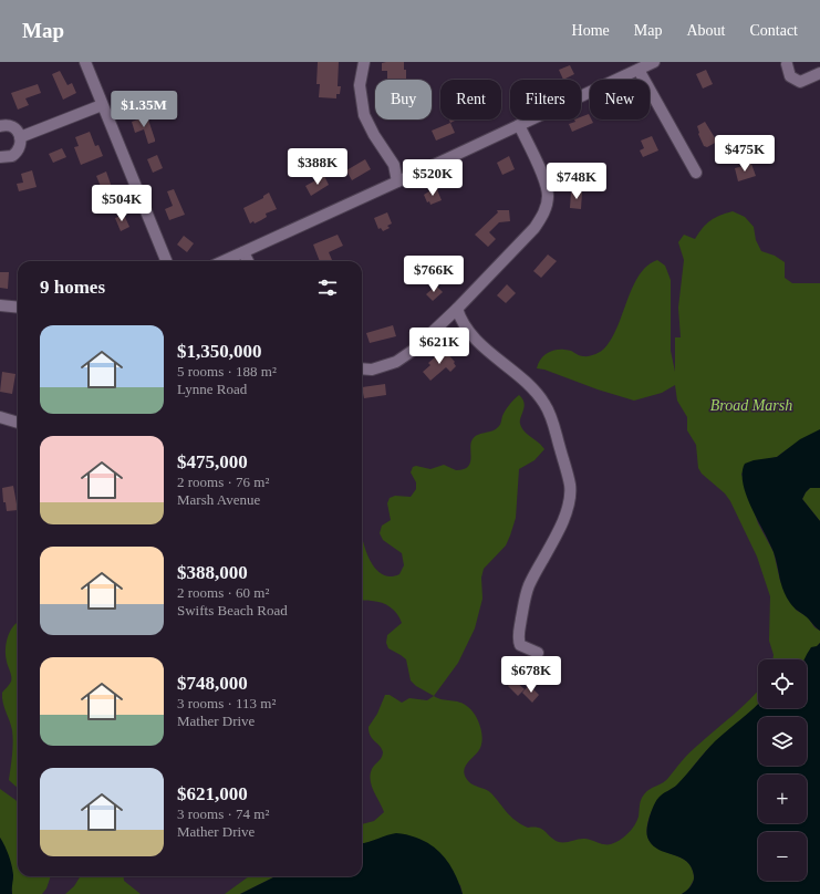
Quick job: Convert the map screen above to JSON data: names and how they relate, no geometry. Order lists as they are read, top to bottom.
{
  "parks": ["Broad Marsh"],
  "page": {
    "header": "Map",
    "nav": [
      "Home",
      "Map",
      "About",
      "Contact"
    ],
    "chip": [
      "Buy",
      "Rent",
      "Filters",
      "New"
    ],
    "price": [
      "$1.35M",
      "$475K",
      "$388K",
      "$520K",
      "$748K",
      "$504K",
      "$766K",
      "$621K",
      "$678K"
    ],
    "heading": "9 homes",
    "list": [
      {
        "name": "$1,350,000",
        "note": "5 rooms · 188 m² · Lynne Road"
      },
      {
        "name": "$475,000",
        "note": "2 rooms · 76 m² · Marsh Avenue"
      },
      {
        "name": "$388,000",
        "note": "2 rooms · 60 m² · Swifts Beach Road"
      },
      {
        "name": "$748,000",
        "note": "3 rooms · 113 m² · Mather Drive"
      },
      {
        "name": "$621,000",
        "note": "3 rooms · 74 m² · Mather Drive"
      }
    ],
    "map_buttons": ["+", "−"]
  }
}
